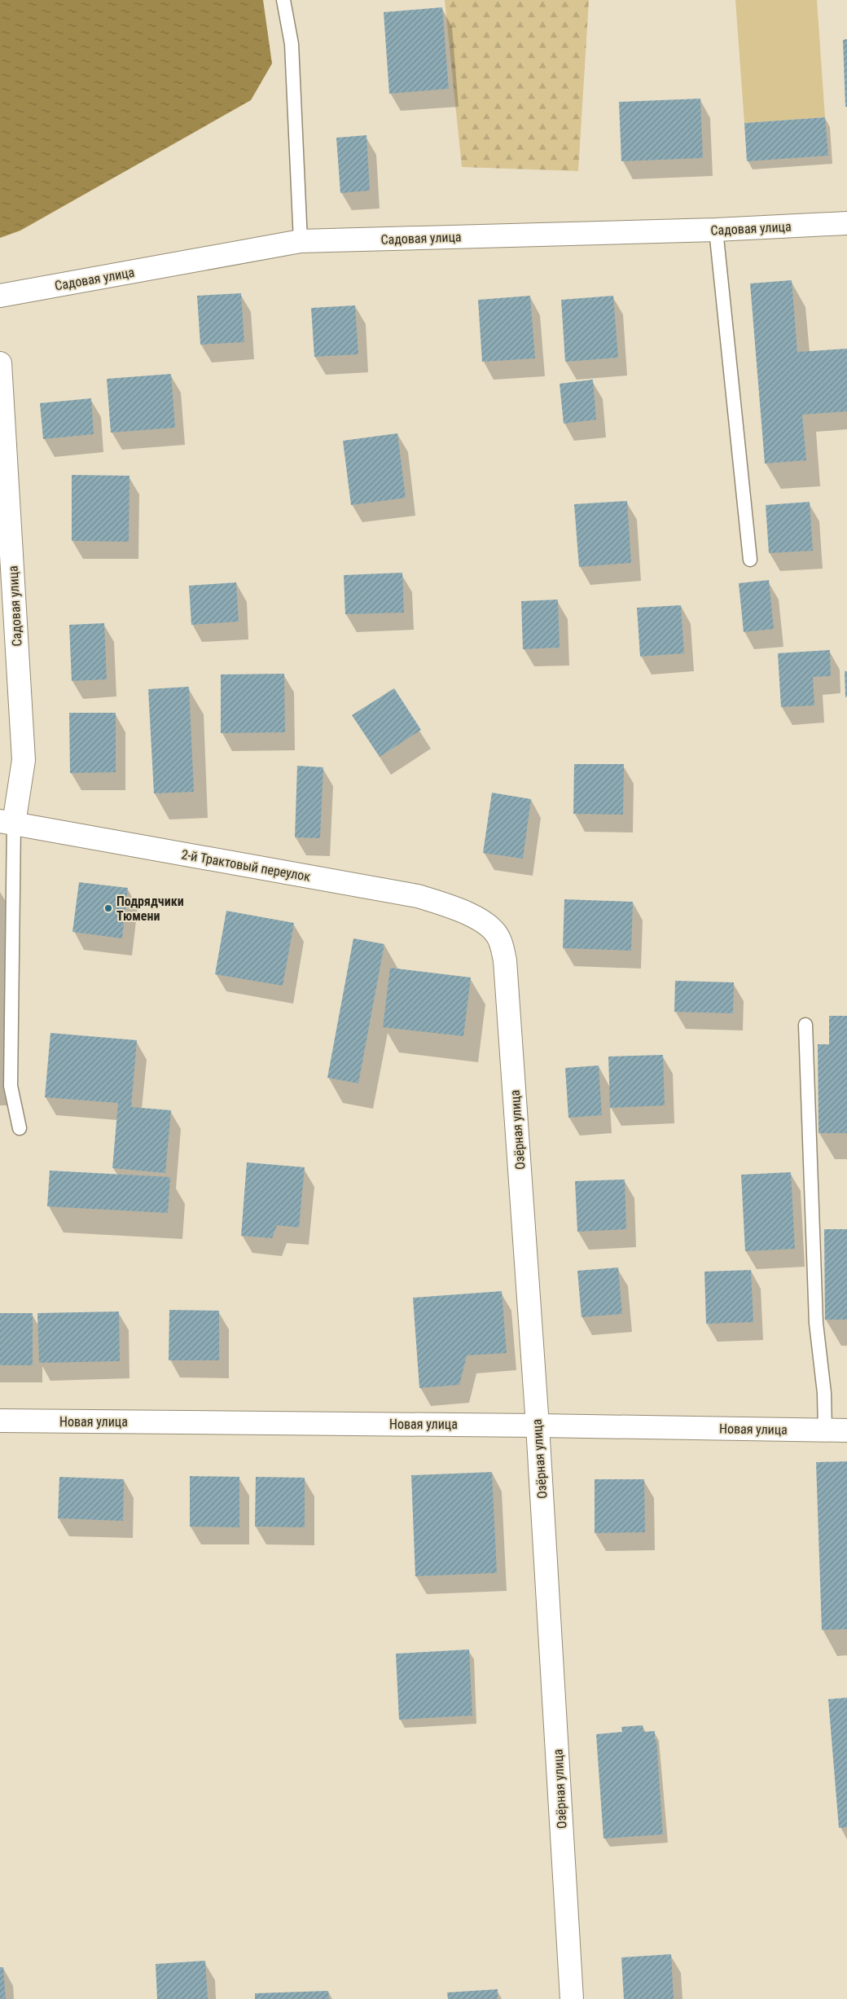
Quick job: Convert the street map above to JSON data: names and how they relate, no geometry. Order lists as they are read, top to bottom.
{
  "streets": {
    "street": [
      "Садовая улица",
      "2-й Трактовый переулок",
      "Озёрная улица",
      "Новая улица"
    ]
  },
  "crossings": [
    ["Садовая улица", "2-й Трактовый переулок"],
    ["2-й Трактовый переулок", "Озёрная улица"],
    ["Озёрная улица", "Новая улица"]
  ],
  "places": ["Подрядчики Тюмени"]
}
